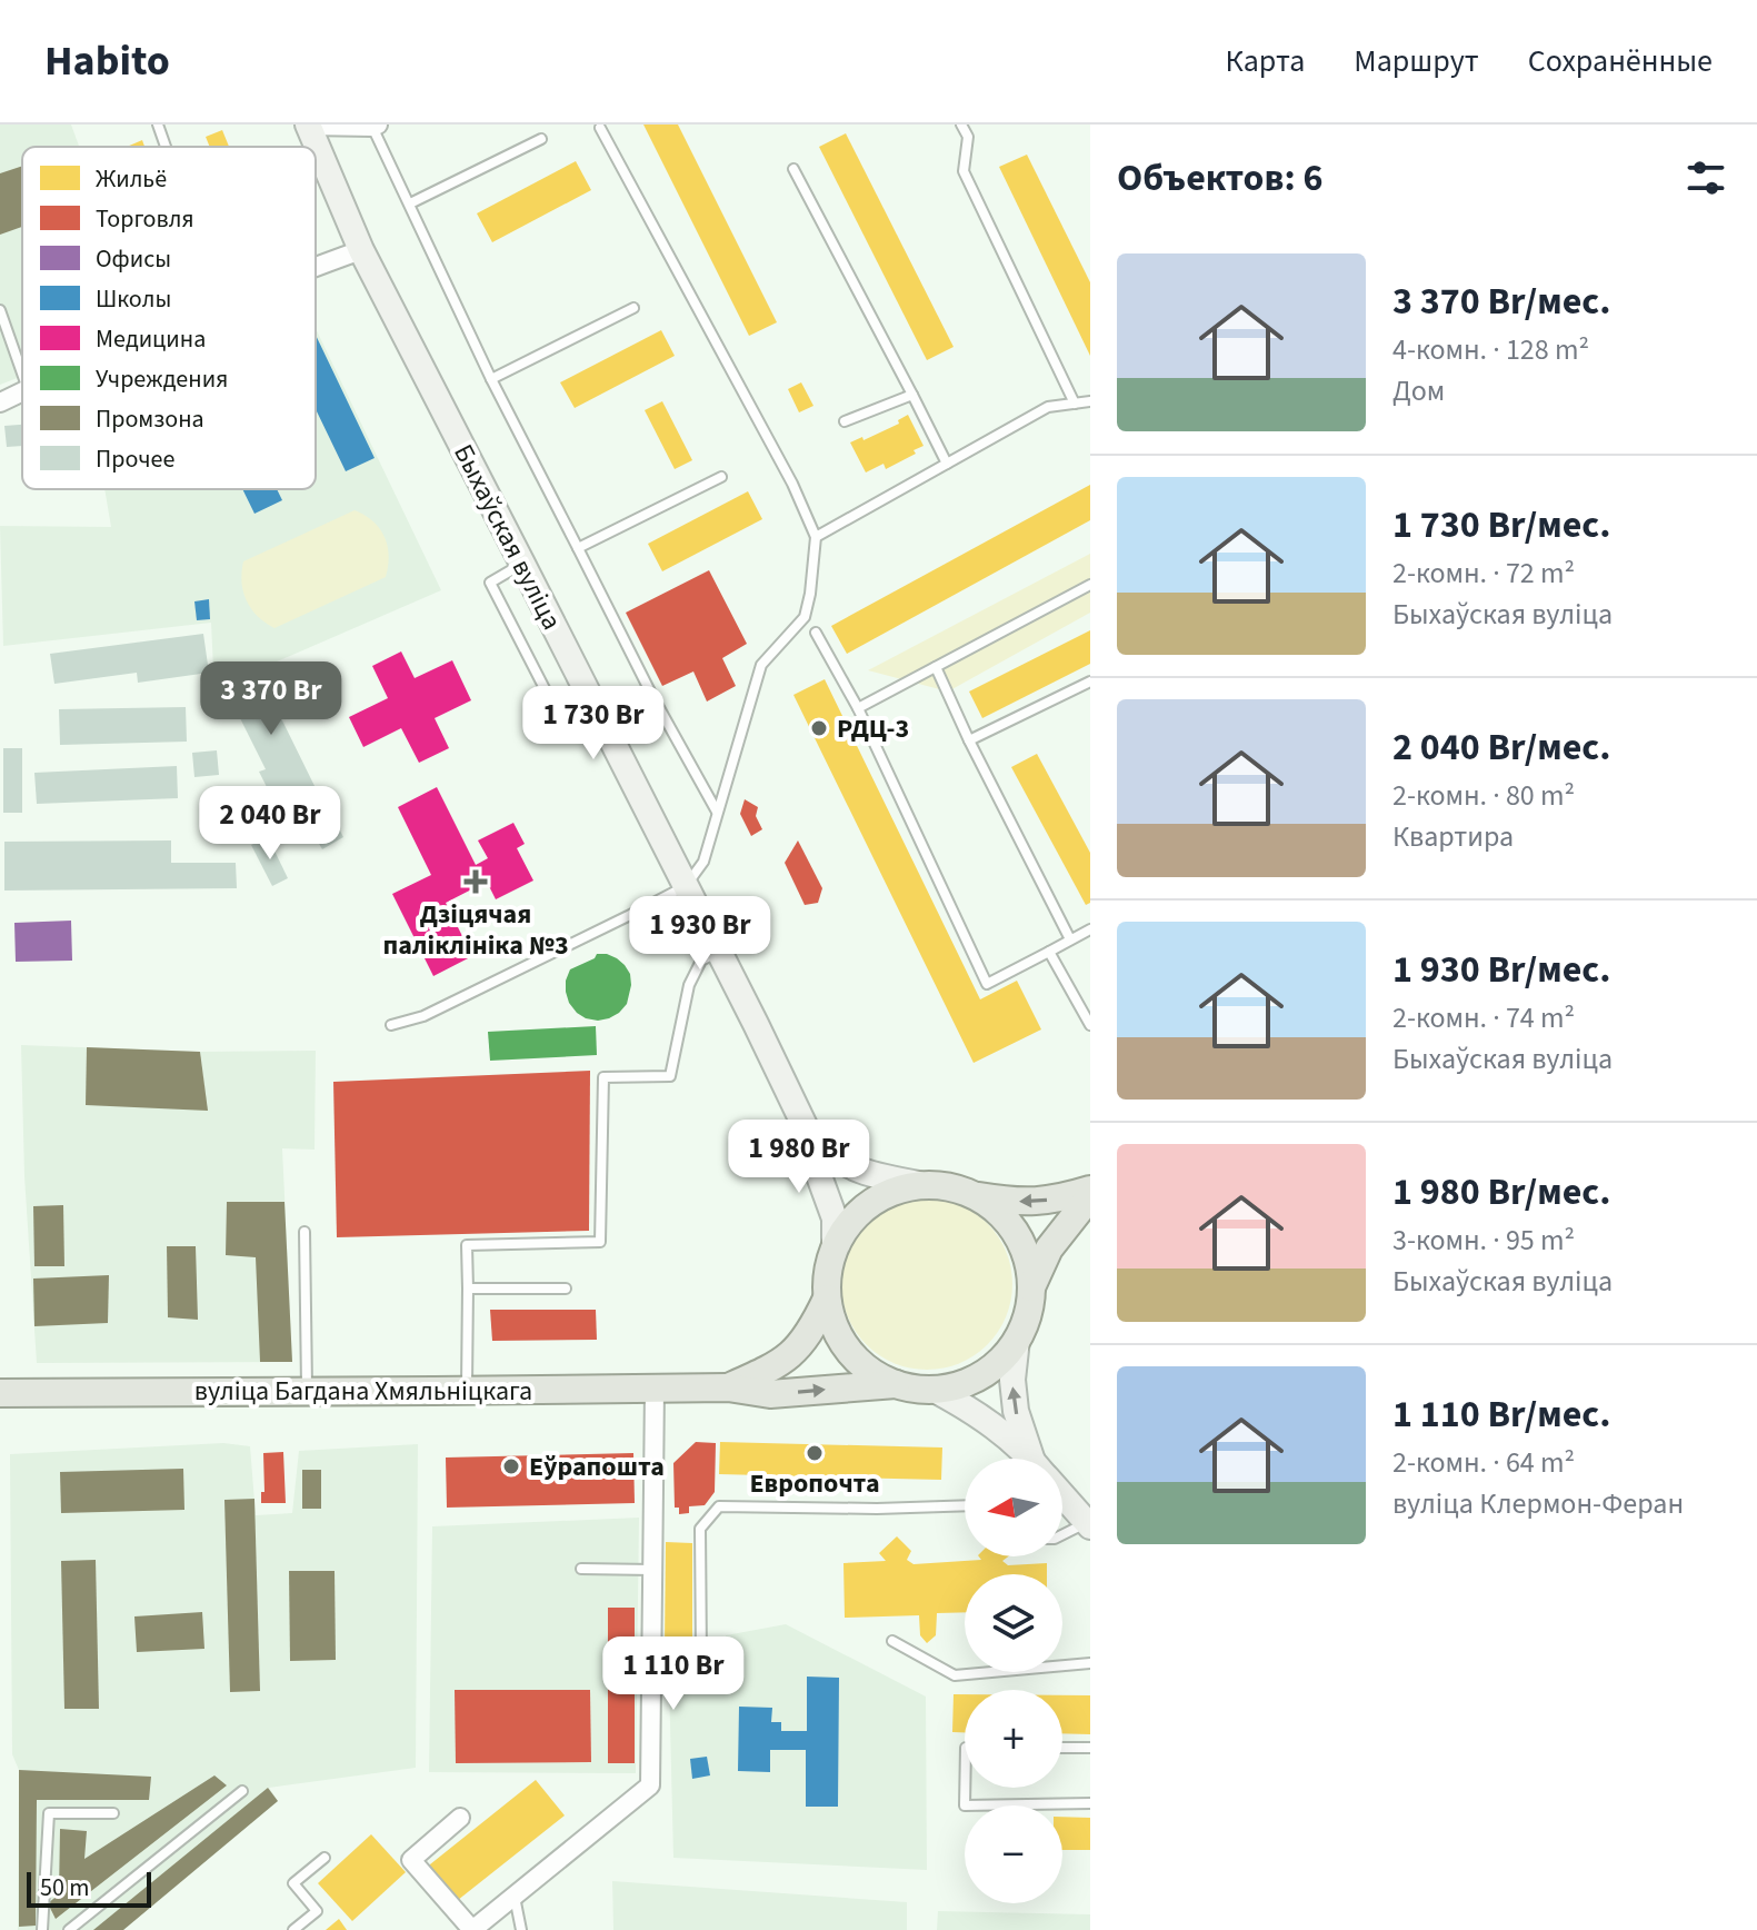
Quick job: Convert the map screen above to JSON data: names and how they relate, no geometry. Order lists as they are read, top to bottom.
{
  "streets": {
    "main road": ["Быхаўская вуліца", "вуліца Багдана Хмяльніцкага"]
  },
  "crossings": [
    ["Быхаўская вуліца", "вуліца Багдана Хмяльніцкага"]
  ],
  "places": {
    "other": ["РДЦ-3", "Европочта", "Еўрапошта"],
    "health": ["Дзіцячая паліклініка №3"]
  },
  "legend": [
    "Жильё",
    "Торговля",
    "Офисы",
    "Школы",
    "Медицина",
    "Учреждения",
    "Промзона",
    "Прочее"
  ],
  "scale_bar": "50 m",
  "north": "left",
  "page": {
    "header": "Habito",
    "nav": ["Карта", "Маршрут", "Сохранённые"],
    "heading": "Объектов: 6",
    "list": [
      {
        "name": "3 370 Br/мес.",
        "note": "4-комн. · 128 m² · Дом"
      },
      {
        "name": "1 730 Br/мес.",
        "note": "2-комн. · 72 m² · Быхаўская вуліца"
      },
      {
        "name": "2 040 Br/мес.",
        "note": "2-комн. · 80 m² · Квартира"
      },
      {
        "name": "1 930 Br/мес.",
        "note": "2-комн. · 74 m² · Быхаўская вуліца"
      },
      {
        "name": "1 980 Br/мес.",
        "note": "3-комн. · 95 m² · Быхаўская вуліца"
      },
      {
        "name": "1 110 Br/мес.",
        "note": "2-комн. · 64 m² · вуліца Клермон-Феран"
      }
    ],
    "price": [
      "3 370 Br",
      "1 730 Br",
      "2 040 Br",
      "1 930 Br",
      "1 980 Br",
      "1 110 Br"
    ],
    "map_buttons": ["+", "−"],
    "scale": "50 m"
  }
}
